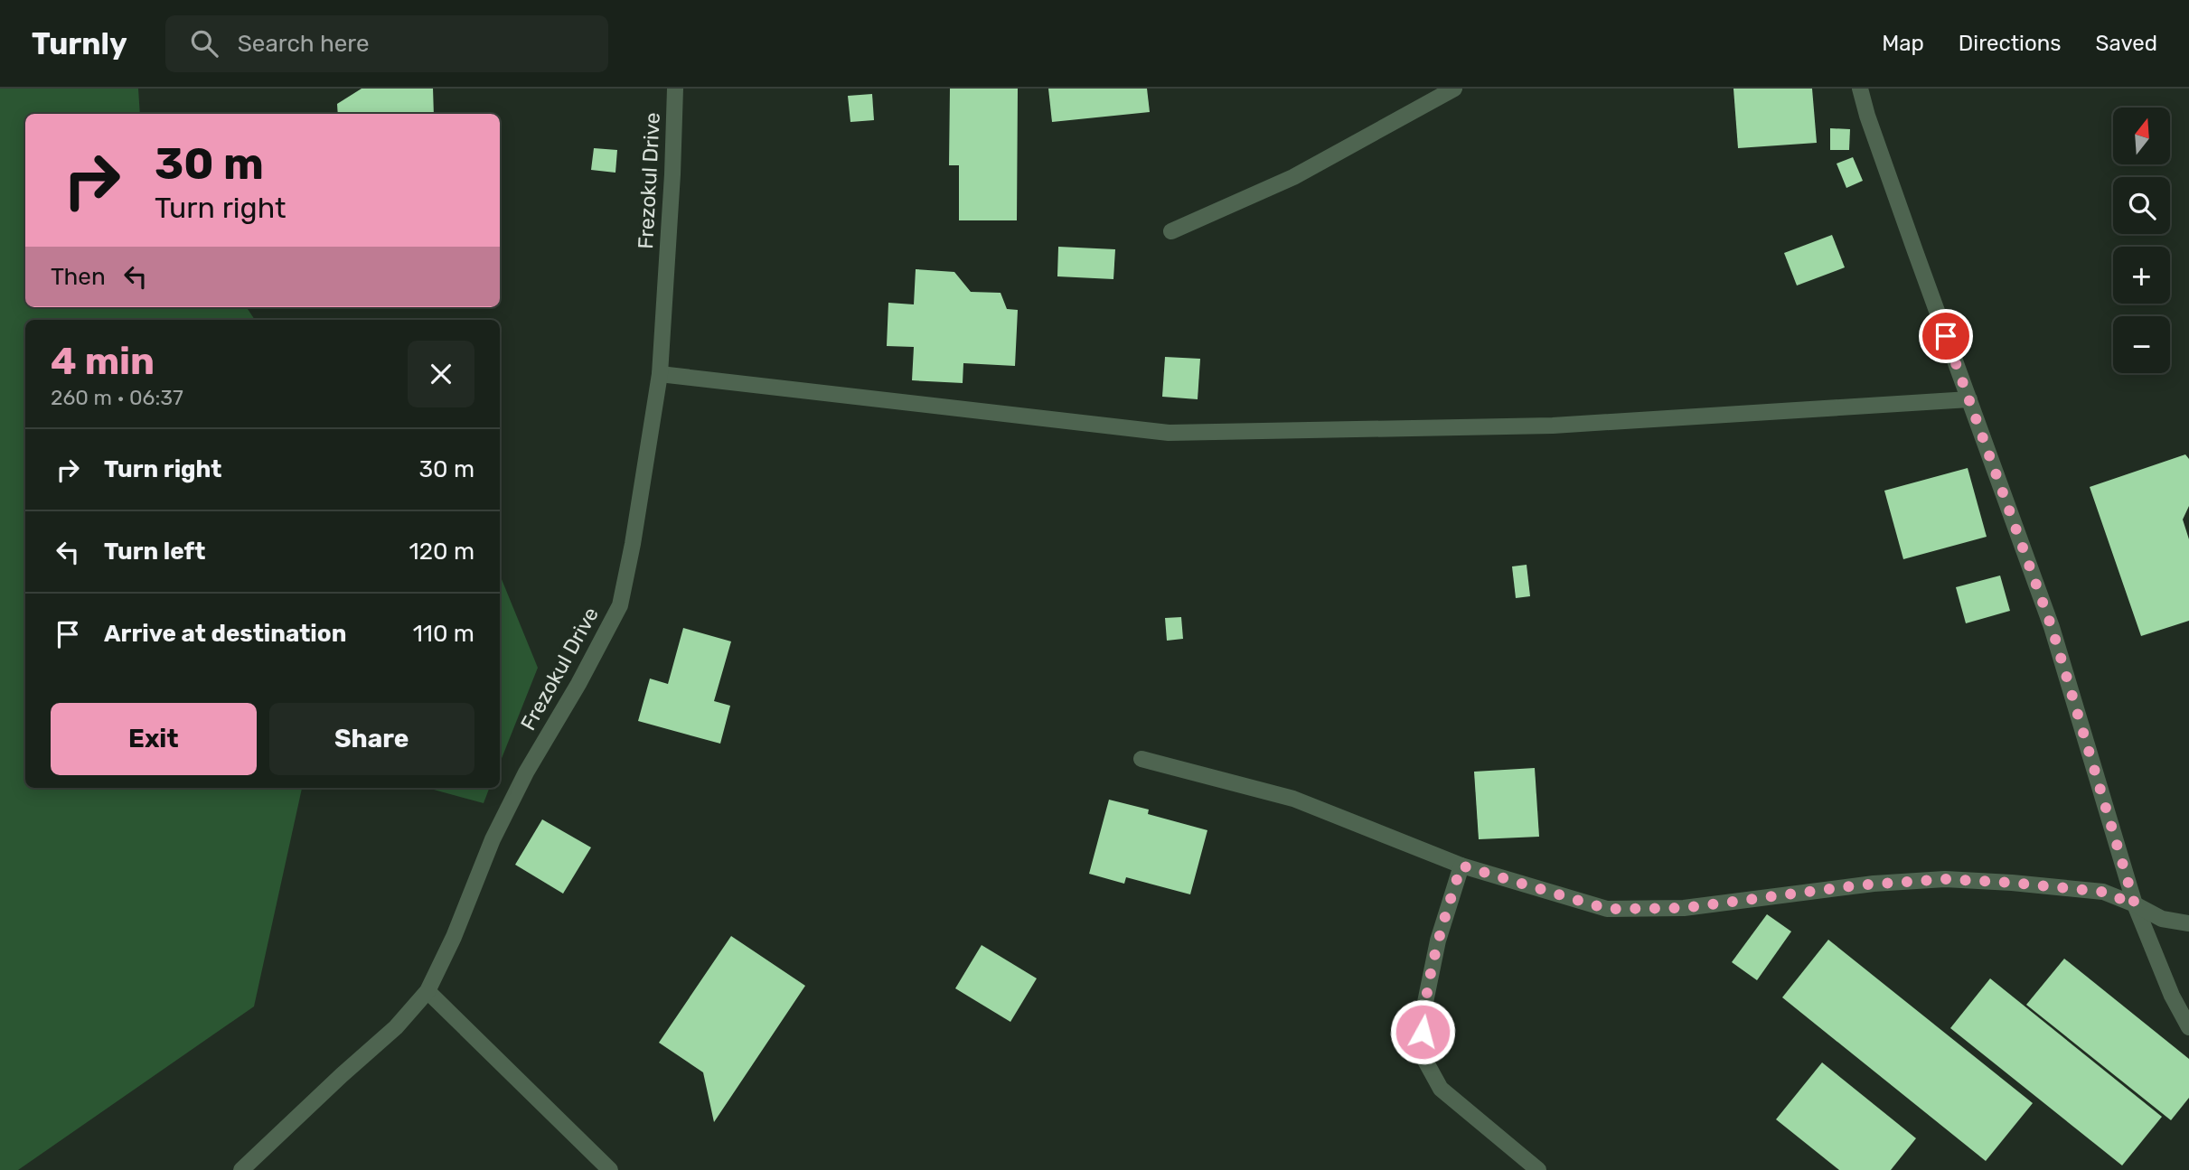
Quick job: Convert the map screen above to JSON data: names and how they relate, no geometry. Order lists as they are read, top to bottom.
{
  "streets": {
    "street": ["Frezokul Drive"]
  },
  "north": "top",
  "page": {
    "header": "Turnly",
    "search": "Search here",
    "nav": ["Map", "Directions", "Saved"],
    "map_buttons": ["+", "−"],
    "turn": ["30 m", "Turn right"],
    "then": "Then",
    "heading": ["4 min", "260 m · 06:37"],
    "list": [
      {
        "name": "Turn right",
        "value": "30 m"
      },
      {
        "name": "Turn left",
        "value": "120 m"
      },
      {
        "name": "Arrive at destination",
        "value": "110 m"
      }
    ],
    "buttons": ["Exit", "Share"]
  }
}
